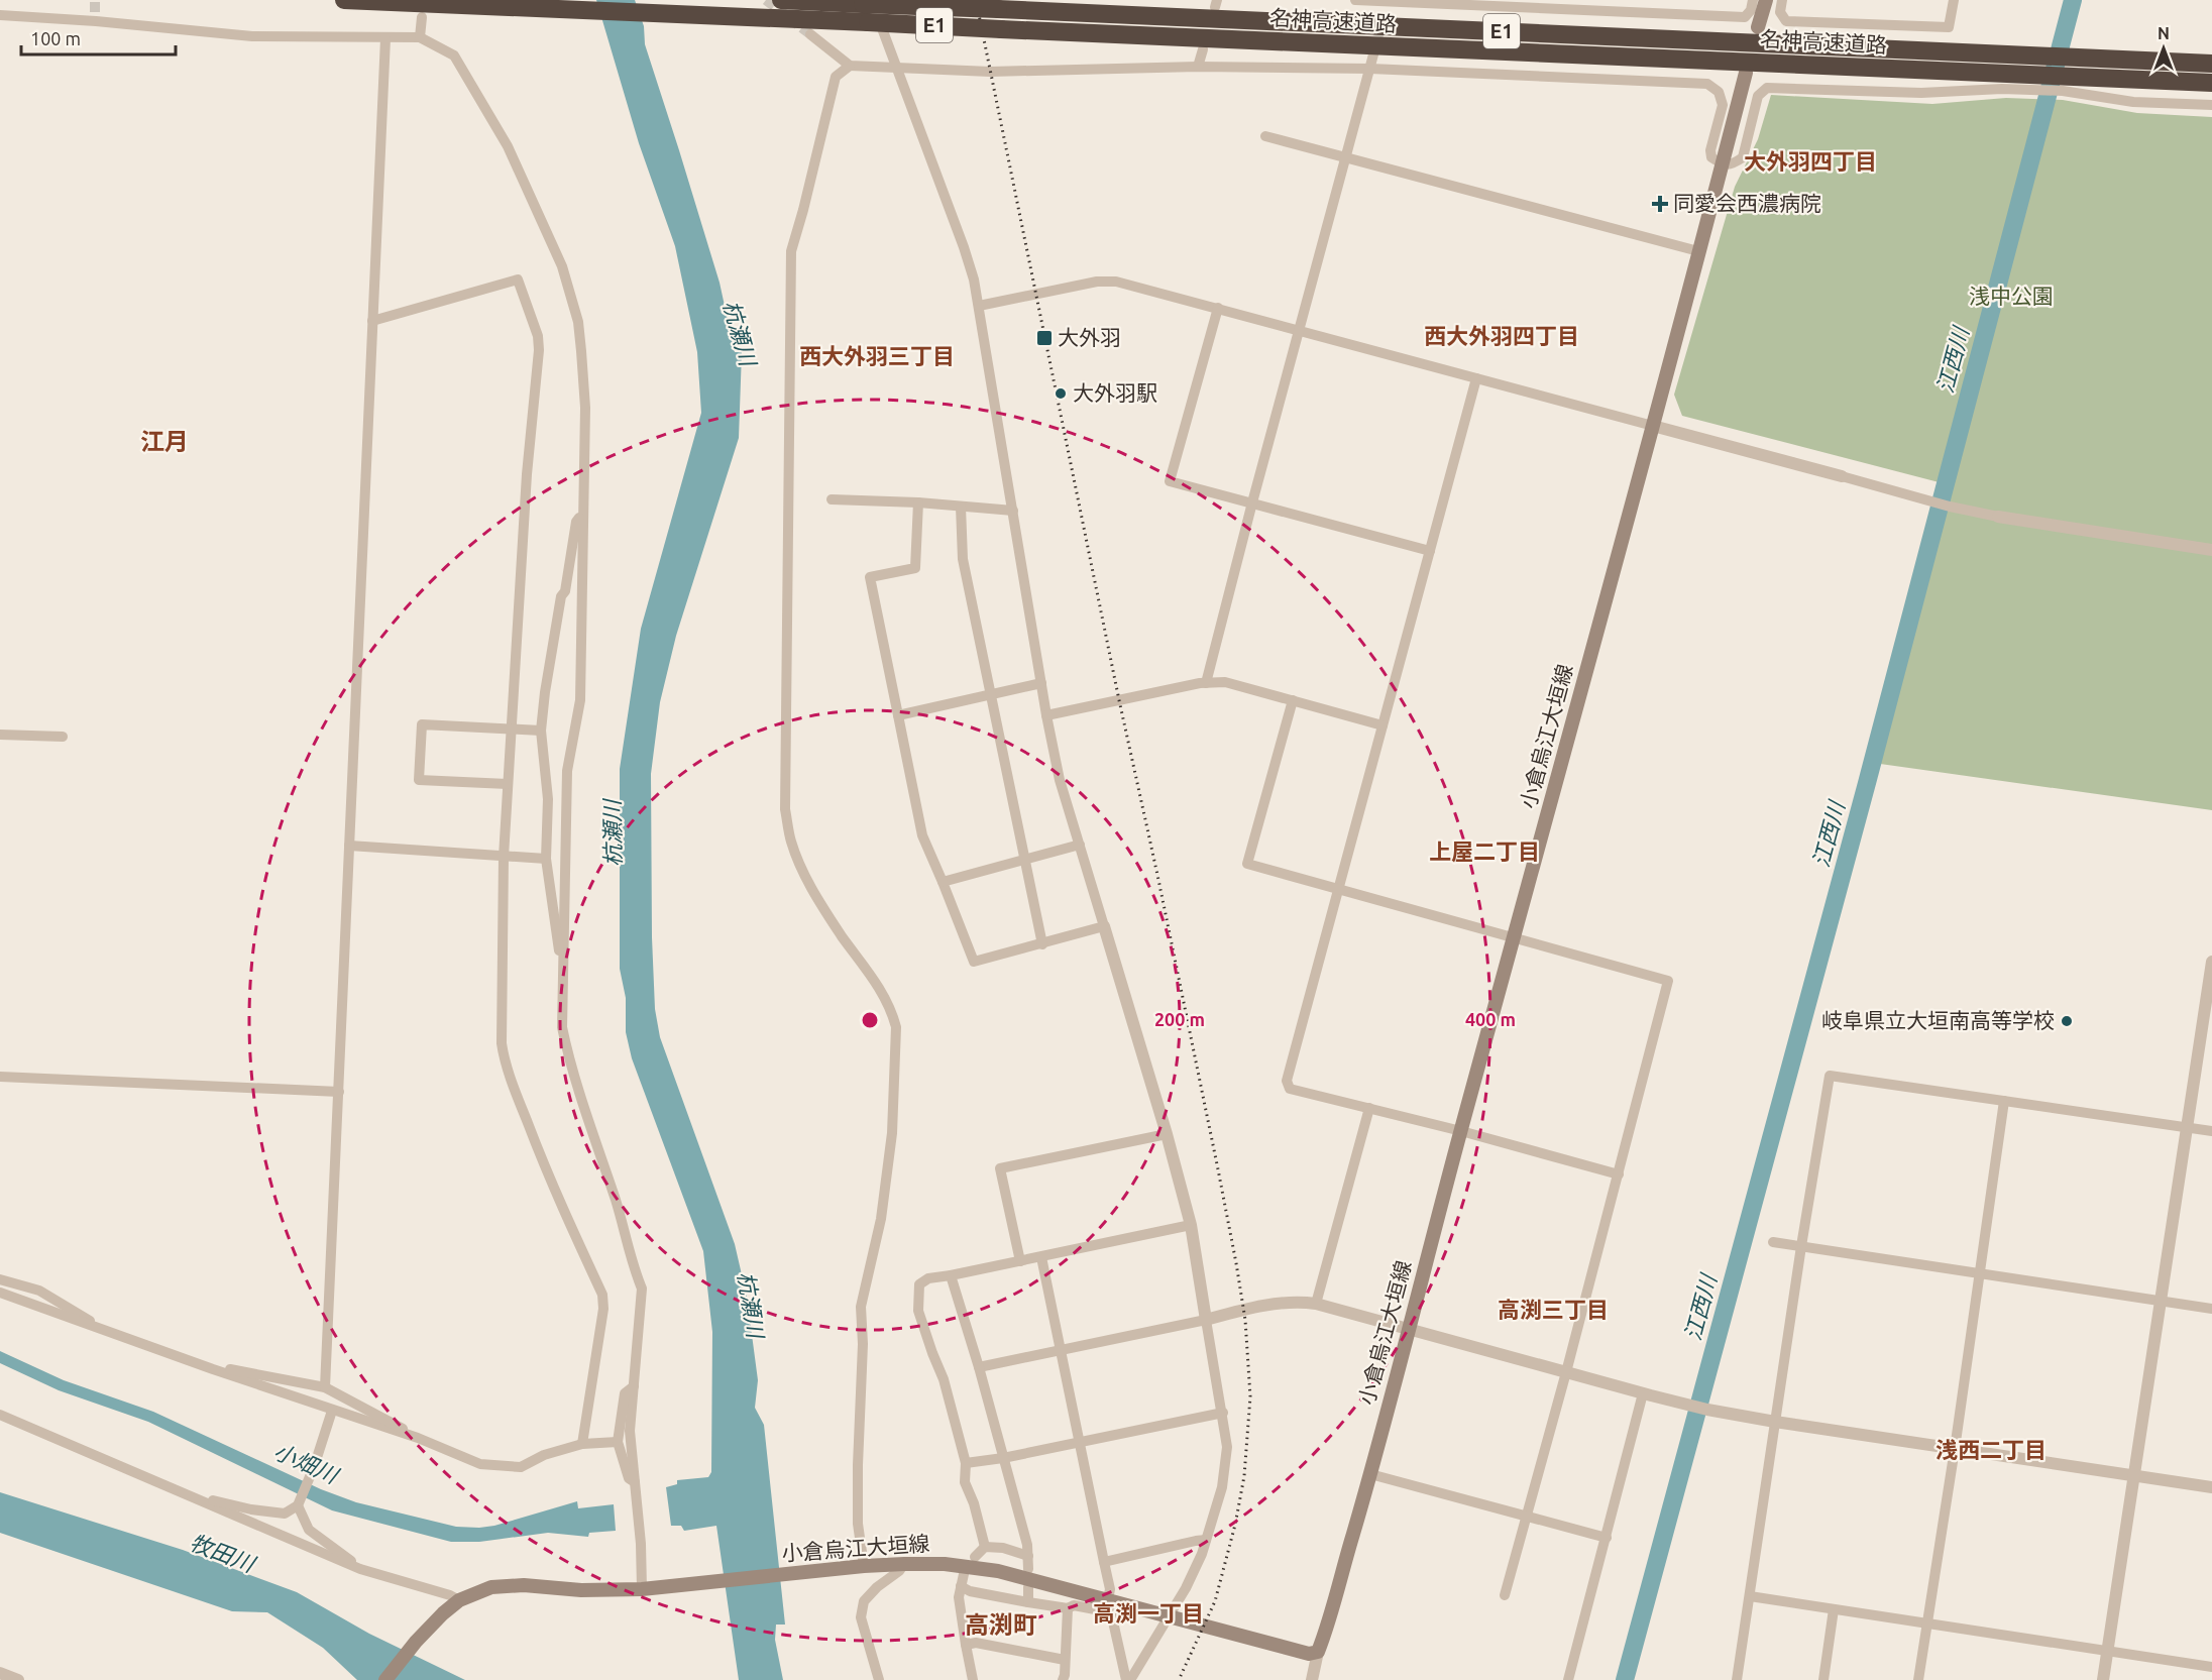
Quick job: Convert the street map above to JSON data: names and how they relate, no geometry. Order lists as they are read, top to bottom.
{
  "streets": {
    "highway": ["名神高速道路", "E1"],
    "main road": ["小倉烏江大垣線"]
  },
  "districts": [
    "大外羽四丁目",
    "西大外羽四丁目",
    "西大外羽三丁目",
    "江月",
    "上屋二丁目",
    "高渕三丁目",
    "浅西二丁目",
    "高渕一丁目",
    "高渕町"
  ],
  "water": [
    "杭瀬川",
    "江西川",
    "小畑川",
    "牧田川"
  ],
  "parks": ["浅中公園"],
  "places": {
    "health": ["同愛会西濃病院"],
    "transit": ["大外羽"],
    "other": ["大外羽駅", "岐阜県立大垣南高等学校"]
  },
  "scale_bar": "100 m",
  "north": "top",
  "rings": ["200 m", "400 m"]
}
